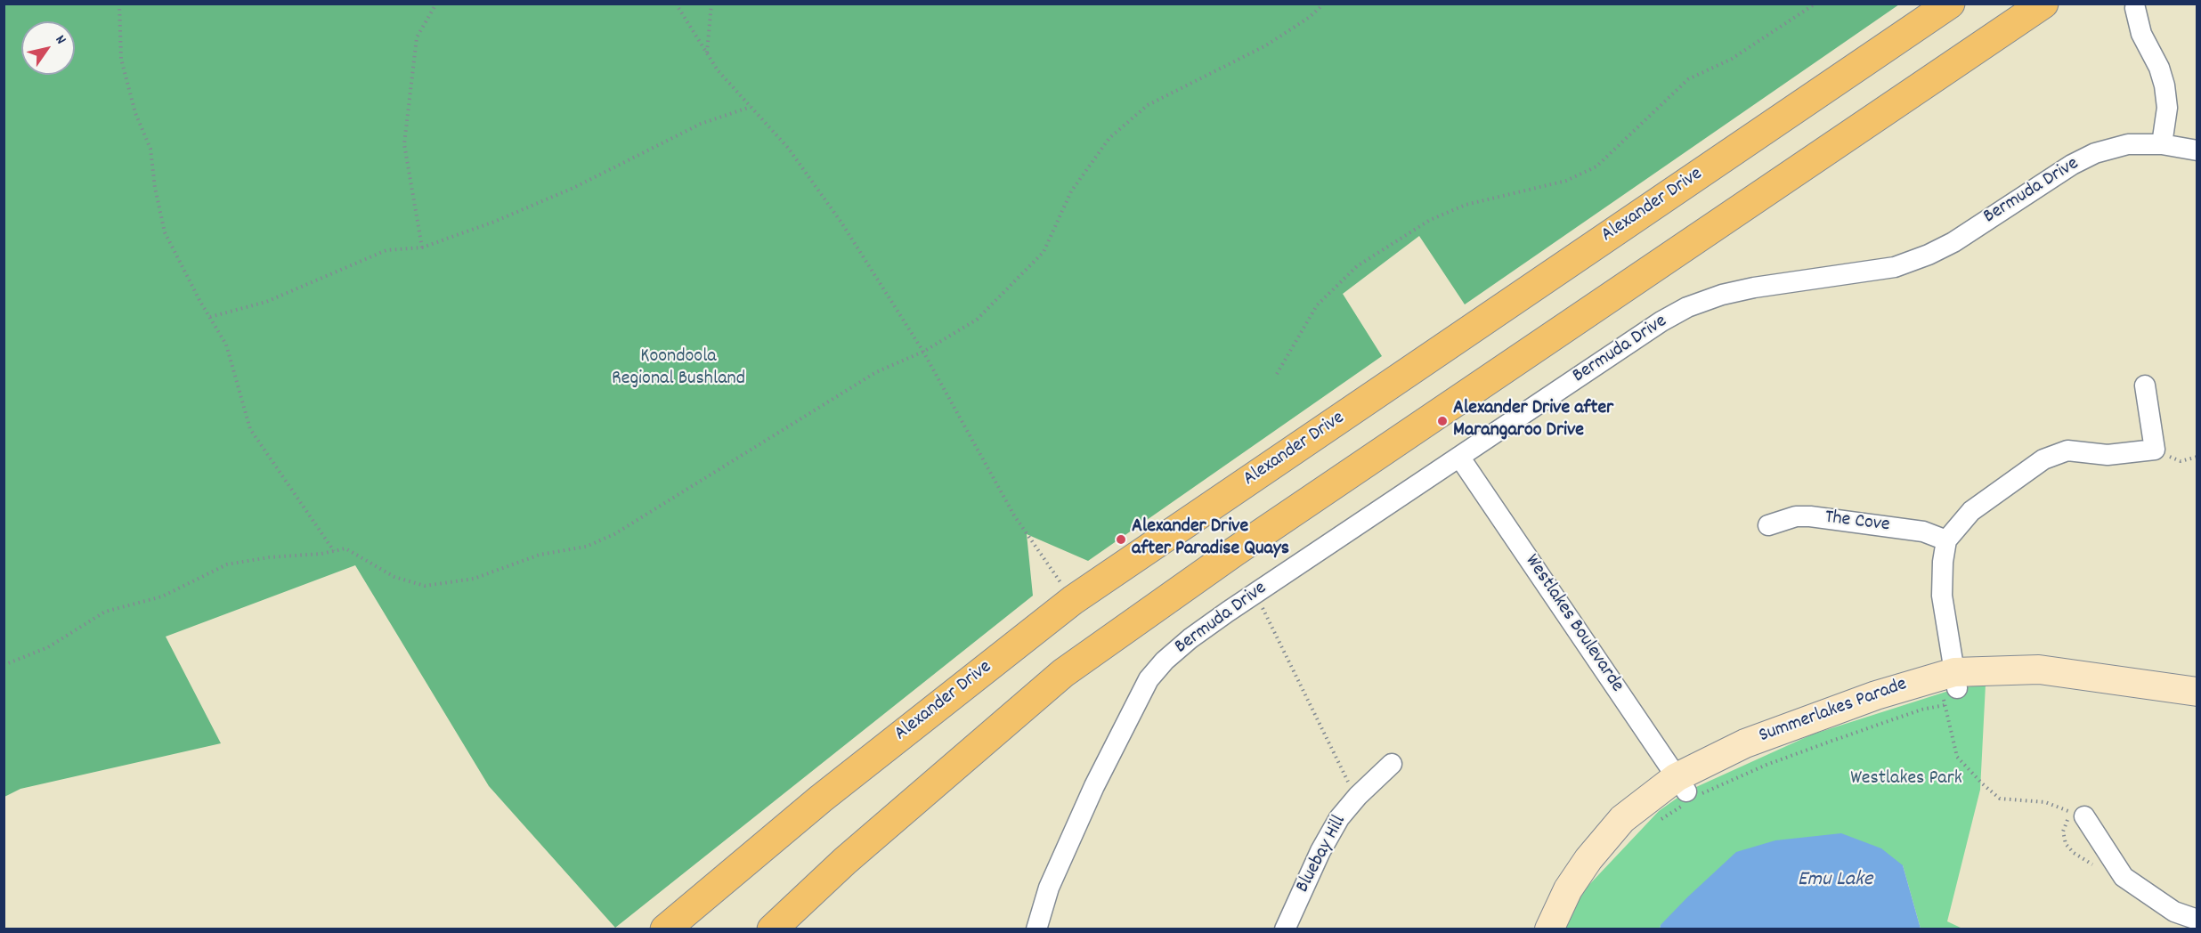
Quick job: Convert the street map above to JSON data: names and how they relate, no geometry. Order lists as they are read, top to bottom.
{
  "streets": {
    "main road": ["Alexander Drive"],
    "street": [
      "Bermuda Drive",
      "The Cove",
      "Westlakes Boulevarde",
      "Summerlakes Parade",
      "Bluebay Hill"
    ]
  },
  "crossings": [
    ["Bermuda Drive", "Westlakes Boulevarde"],
    ["Westlakes Boulevarde", "Summerlakes Parade"]
  ],
  "water": ["Emu Lake"],
  "parks": ["Koondoola Regional Bushland", "Westlakes Park"],
  "places": ["Alexander Drive after Marangaroo Drive", "Alexander Drive after Paradise Quays"],
  "north": "top right"
}
